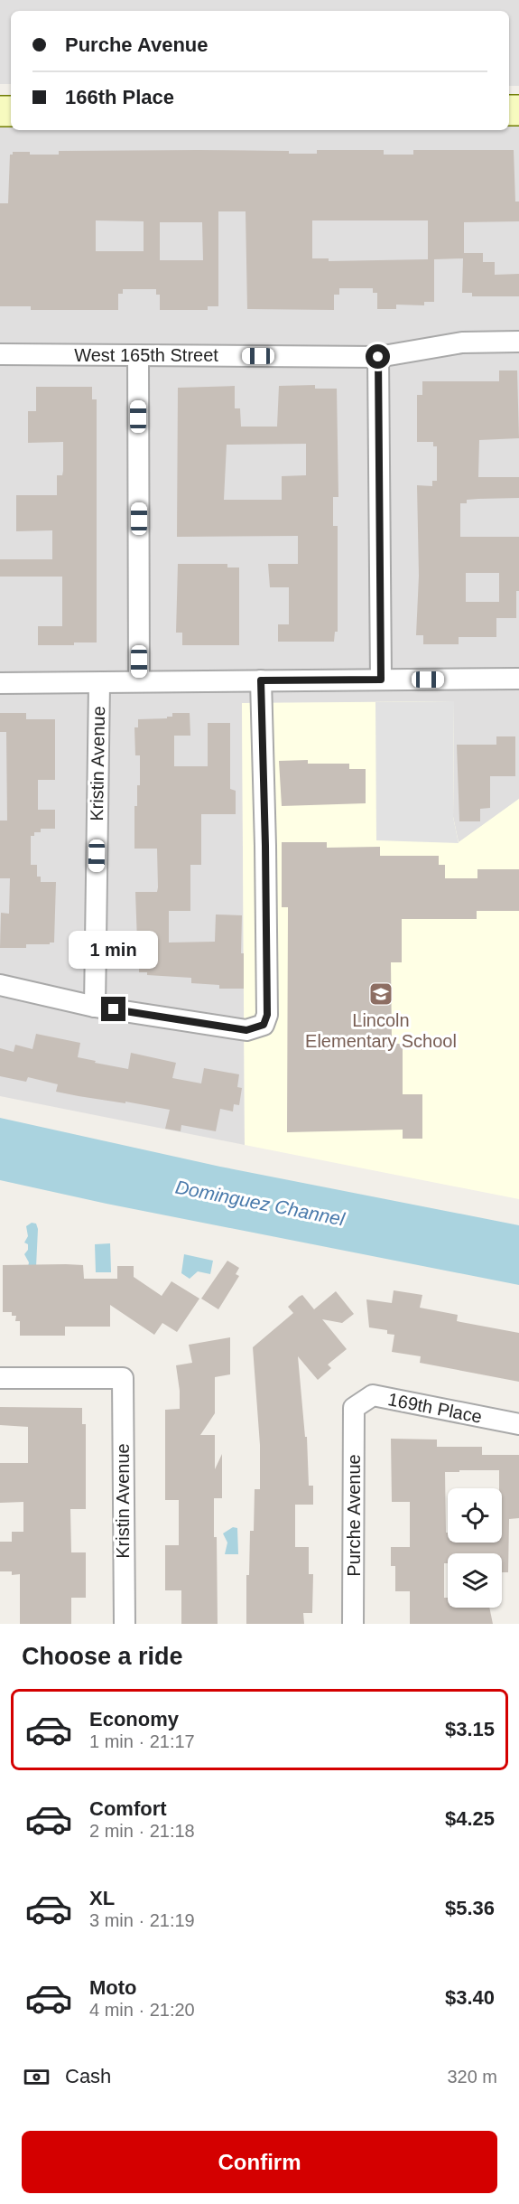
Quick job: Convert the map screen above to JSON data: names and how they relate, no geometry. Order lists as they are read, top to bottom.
{
  "streets": {
    "street": [
      "West 165th Street",
      "Kristin Avenue",
      "169th Place",
      "Purche Avenue"
    ]
  },
  "crossings": [
    ["169th Place", "Purche Avenue"]
  ],
  "water": ["Dominguez Channel"],
  "places": {
    "school or university": ["Lincoln Elementary School"]
  },
  "page": {
    "banner": ["Purche Avenue", "166th Place"],
    "bubble": "1 min",
    "heading": "Choose a ride",
    "list": [
      {
        "name": "Economy",
        "note": "1 min · 21:17",
        "value": "$3.15"
      },
      {
        "name": "Comfort",
        "note": "2 min · 21:18",
        "value": "$4.25"
      },
      {
        "name": "XL",
        "note": "3 min · 21:19",
        "value": "$5.36"
      },
      {
        "name": "Moto",
        "note": "4 min · 21:20",
        "value": "$3.40"
      }
    ],
    "pay": ["Cash", "320 m"],
    "buttons": "Confirm"
  }
}
